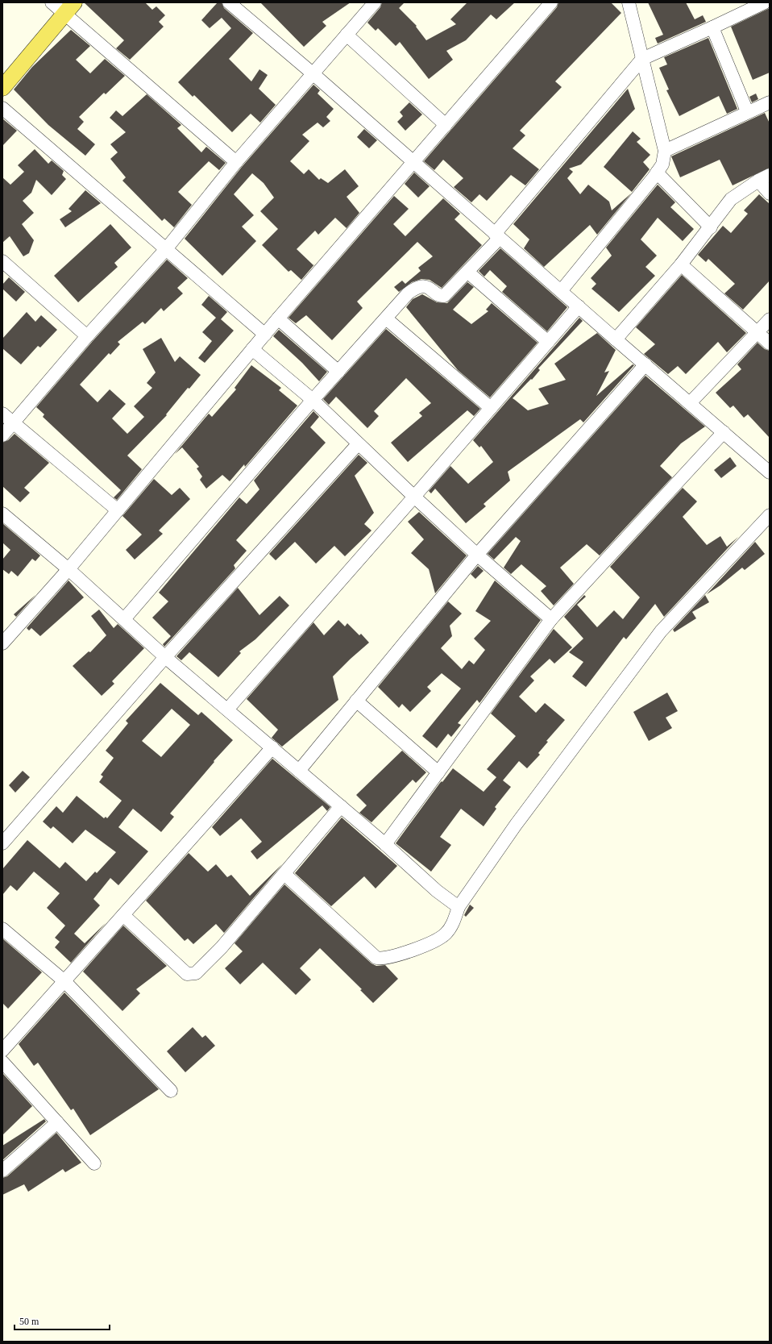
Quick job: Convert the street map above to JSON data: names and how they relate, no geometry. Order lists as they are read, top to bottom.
{
  "scale_bar": "50 m"
}
